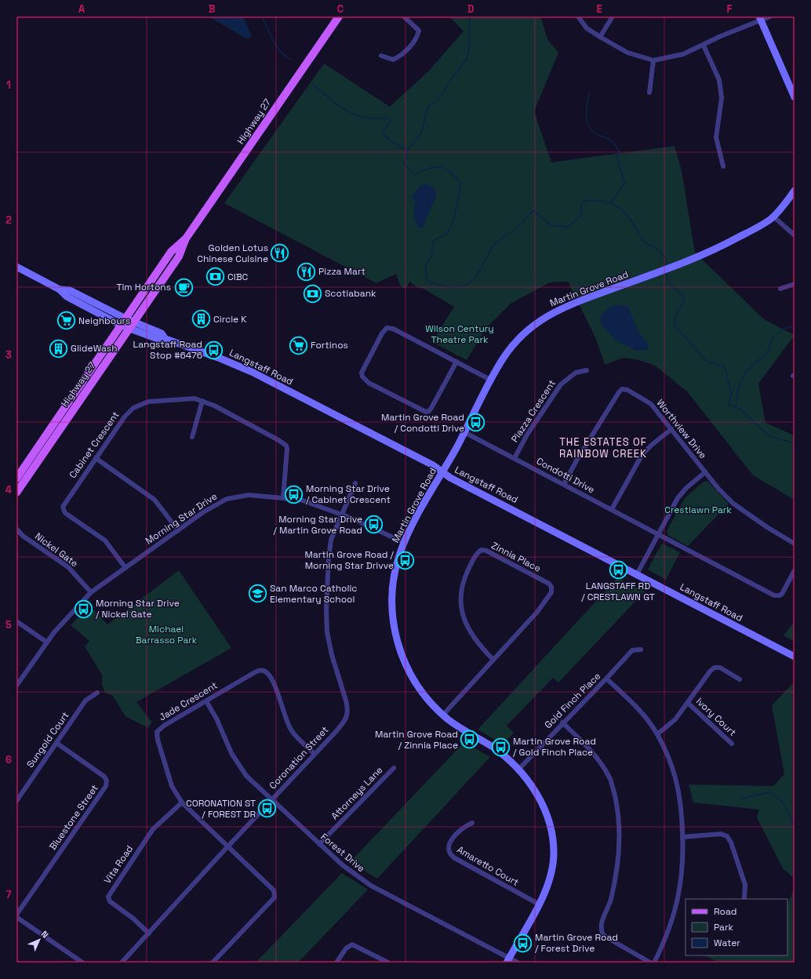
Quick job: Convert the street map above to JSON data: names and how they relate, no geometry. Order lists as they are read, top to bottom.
{
  "streets": {
    "main road": ["Highway 27"],
    "street": [
      "Martin Grove Road",
      "Langstaff Road",
      "Piazza Crescent",
      "Worthview Drive",
      "Cabinet Crescent",
      "Condotti Drive",
      "Morning Star Drive",
      "Nickel Gate",
      "Zinnia Place",
      "Gold Finch Place",
      "Jade Crescent",
      "Ivory Court",
      "Sungold Court",
      "Coronation Street",
      "Attorneys Lane",
      "Bluestone Street",
      "Forest Drive",
      "Vita Road",
      "Amaretto Court"
    ]
  },
  "crossings": [
    ["Highway 27", "Langstaff Road"],
    ["Martin Grove Road", "Langstaff Road"],
    ["Martin Grove Road", "Condotti Drive"],
    ["Martin Grove Road", "Morning Star Drive"],
    ["Martin Grove Road", "Zinnia Place"],
    ["Martin Grove Road", "Gold Finch Place"],
    ["Martin Grove Road", "Forest Drive"],
    ["Martin Grove Road", "Amaretto Court"],
    ["Piazza Crescent", "Condotti Drive"],
    ["Worthview Drive", "Condotti Drive"],
    ["Cabinet Crescent", "Morning Star Drive"],
    ["Morning Star Drive", "Nickel Gate"],
    ["Morning Star Drive", "Coronation Street"],
    ["Jade Crescent", "Coronation Street"],
    ["Jade Crescent", "Forest Drive"],
    ["Jade Crescent", "Vita Road"],
    ["Sungold Court", "Bluestone Street"],
    ["Coronation Street", "Forest Drive"],
    ["Coronation Street", "Vita Road"],
    ["Attorneys Lane", "Forest Drive"]
  ],
  "districts": ["THE ESTATES OF RAINBOW CREEK"],
  "parks": ["Wilson Century Theatre Park", "Crestlawn Park", "Michael Barrasso Park"],
  "places": {
    "restaurant": ["Golden Lotus Chinese Cuisine", "Pizza Mart"],
    "bank": ["CIBC", "Scotiabank"],
    "cafe": ["Tim Hortons"],
    "building": ["Circle K", "GlideWash"],
    "supermarket": ["Neighbours", "Fortinos"],
    "bus stop": [
      "Langstaff Road Stop #6476",
      "Martin Grove Road / Condotti Drive",
      "Morning Star Drive / Cabinet Crescent",
      "Morning Star Drive / Martin Grove Road",
      "Martin Grove Road / Morning Star Drivve",
      "LANGSTAFF RD / CRESTLAWN GT",
      "Morning Star Drive / Nickel Gate",
      "Martin Grove Road / Zinnia Place",
      "Martin Grove Road / Gold Finch Place",
      "CORONATION ST / FOREST DR",
      "Martin Grove Road / Forest Drive"
    ],
    "school or university": ["San Marco Catholic Elementary School"]
  },
  "legend": ["Road", "Park", "Water"],
  "north": "top right",
  "grid": {
    "columns": [
      "A",
      "B",
      "C",
      "D",
      "E",
      "F"
    ],
    "rows": [
      "1",
      "2",
      "3",
      "4",
      "5",
      "6",
      "7"
    ]
  }
}
